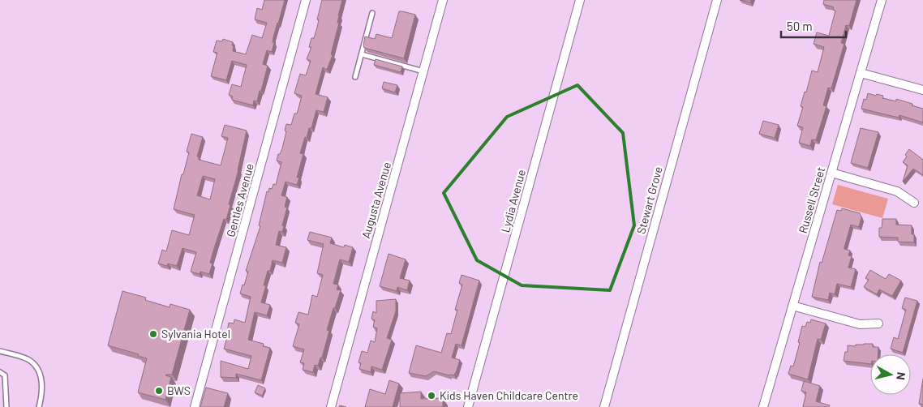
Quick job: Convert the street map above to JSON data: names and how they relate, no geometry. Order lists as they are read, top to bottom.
{
  "streets": {
    "street": [
      "Gentles Avenue",
      "Augusta Avenue",
      "Stewart Grove",
      "Russell Street",
      "Lydia Avenue"
    ]
  },
  "places": ["Sylvania Hotel", "BWS", "Kids Haven Childcare Centre"],
  "scale_bar": "50 m",
  "north": "right"
}
